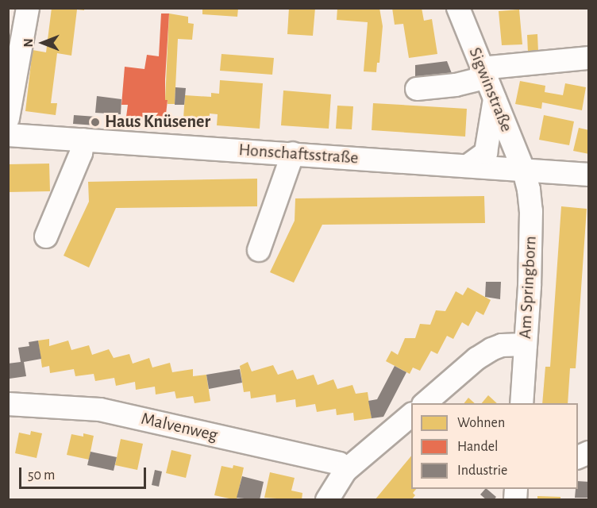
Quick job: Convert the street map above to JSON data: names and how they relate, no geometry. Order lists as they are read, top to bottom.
{
  "streets": {
    "street": [
      "Sigwinstraße",
      "Honschaftsstraße",
      "Am Springborn",
      "Malvenweg"
    ]
  },
  "crossings": [
    ["Sigwinstraße", "Honschaftsstraße"],
    ["Sigwinstraße", "Am Springborn"],
    ["Honschaftsstraße", "Am Springborn"]
  ],
  "places": ["Haus Knüsener"],
  "legend": ["Wohnen", "Handel", "Industrie"],
  "scale_bar": "50 m",
  "north": "left"
}
